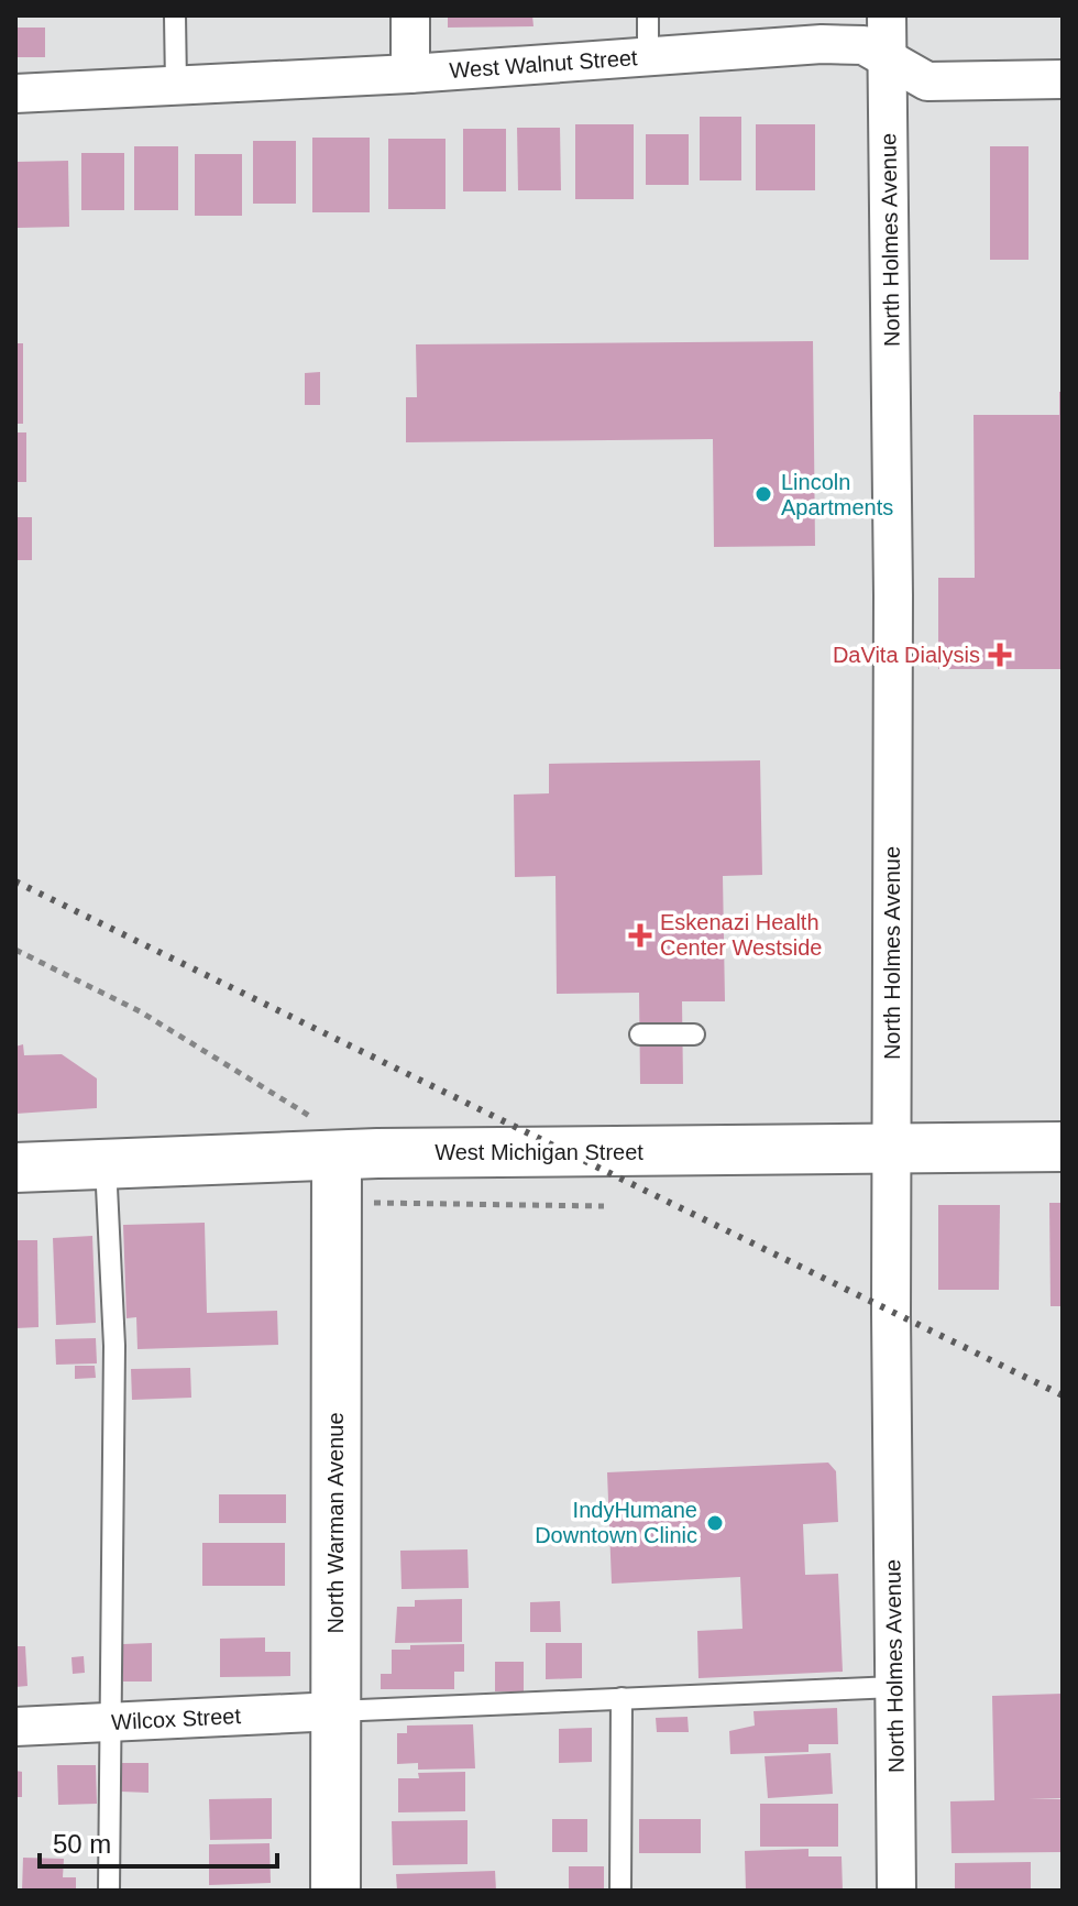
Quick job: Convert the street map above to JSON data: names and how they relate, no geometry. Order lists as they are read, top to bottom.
{
  "streets": {
    "main road": ["West Michigan Street", "North Warman Avenue"],
    "street": ["West Walnut Street", "North Holmes Avenue", "Wilcox Street"]
  },
  "crossings": [
    ["West Walnut Street", "North Holmes Avenue"],
    ["North Holmes Avenue", "West Michigan Street"],
    ["West Michigan Street", "North Warman Avenue"],
    ["North Warman Avenue", "Wilcox Street"]
  ],
  "places": {
    "other": ["Lincoln Apartments", "IndyHumane Downtown Clinic"],
    "health": ["DaVita Dialysis", "Eskenazi Health Center Westside"]
  },
  "scale_bar": "50 m"
}
